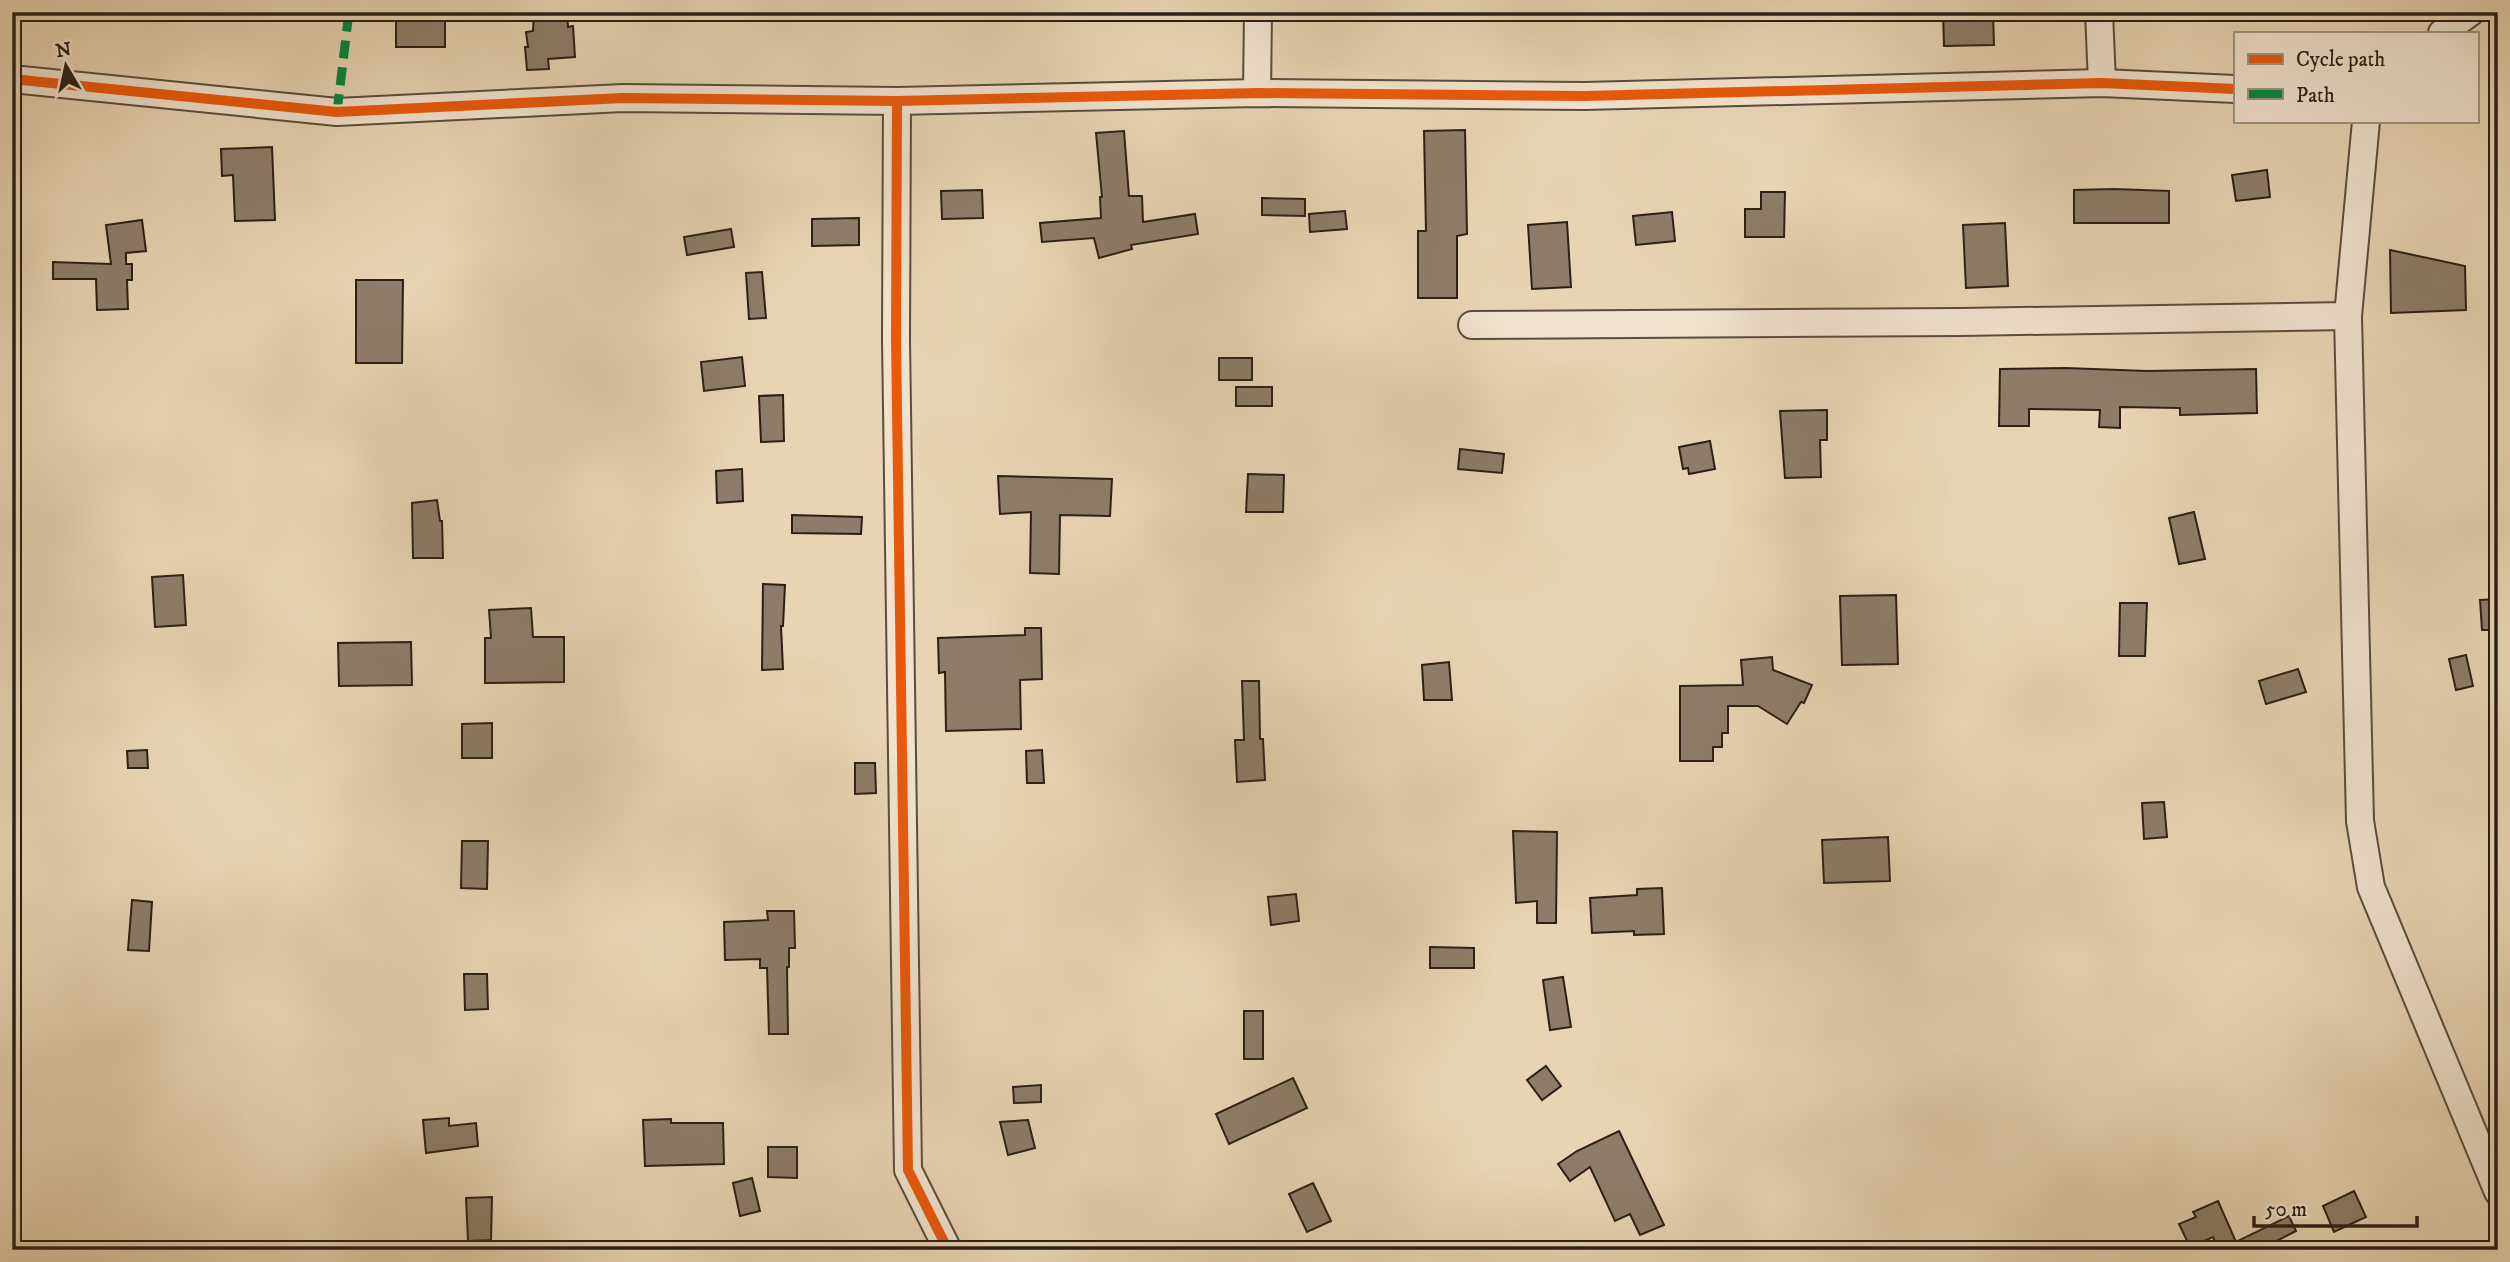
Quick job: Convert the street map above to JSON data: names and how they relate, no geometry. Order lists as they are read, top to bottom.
{
  "legend": ["Cycle path", "Path"],
  "scale_bar": "50 m",
  "north": "top"
}
